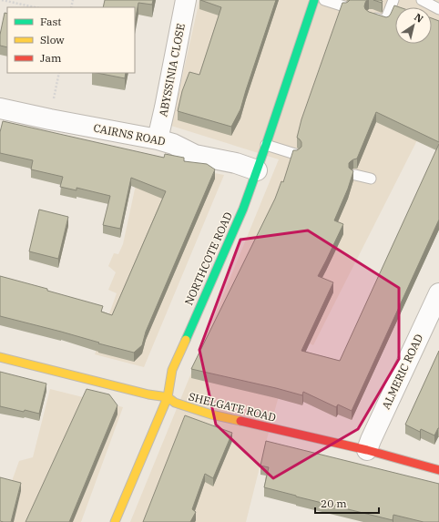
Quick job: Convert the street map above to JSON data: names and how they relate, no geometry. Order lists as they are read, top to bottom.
{
  "streets": {
    "main road": ["NORTHCOTE ROAD", "SHELGATE ROAD"],
    "street": ["ABYSSINIA CLOSE", "CAIRNS ROAD", "ALMERIC ROAD"]
  },
  "crossings": [
    ["ABYSSINIA CLOSE", "CAIRNS ROAD"],
    ["CAIRNS ROAD", "NORTHCOTE ROAD"],
    ["NORTHCOTE ROAD", "SHELGATE ROAD"],
    ["ALMERIC ROAD", "SHELGATE ROAD"]
  ],
  "legend": ["Fast", "Slow", "Jam"],
  "scale_bar": "20 m",
  "north": "top right"
}
